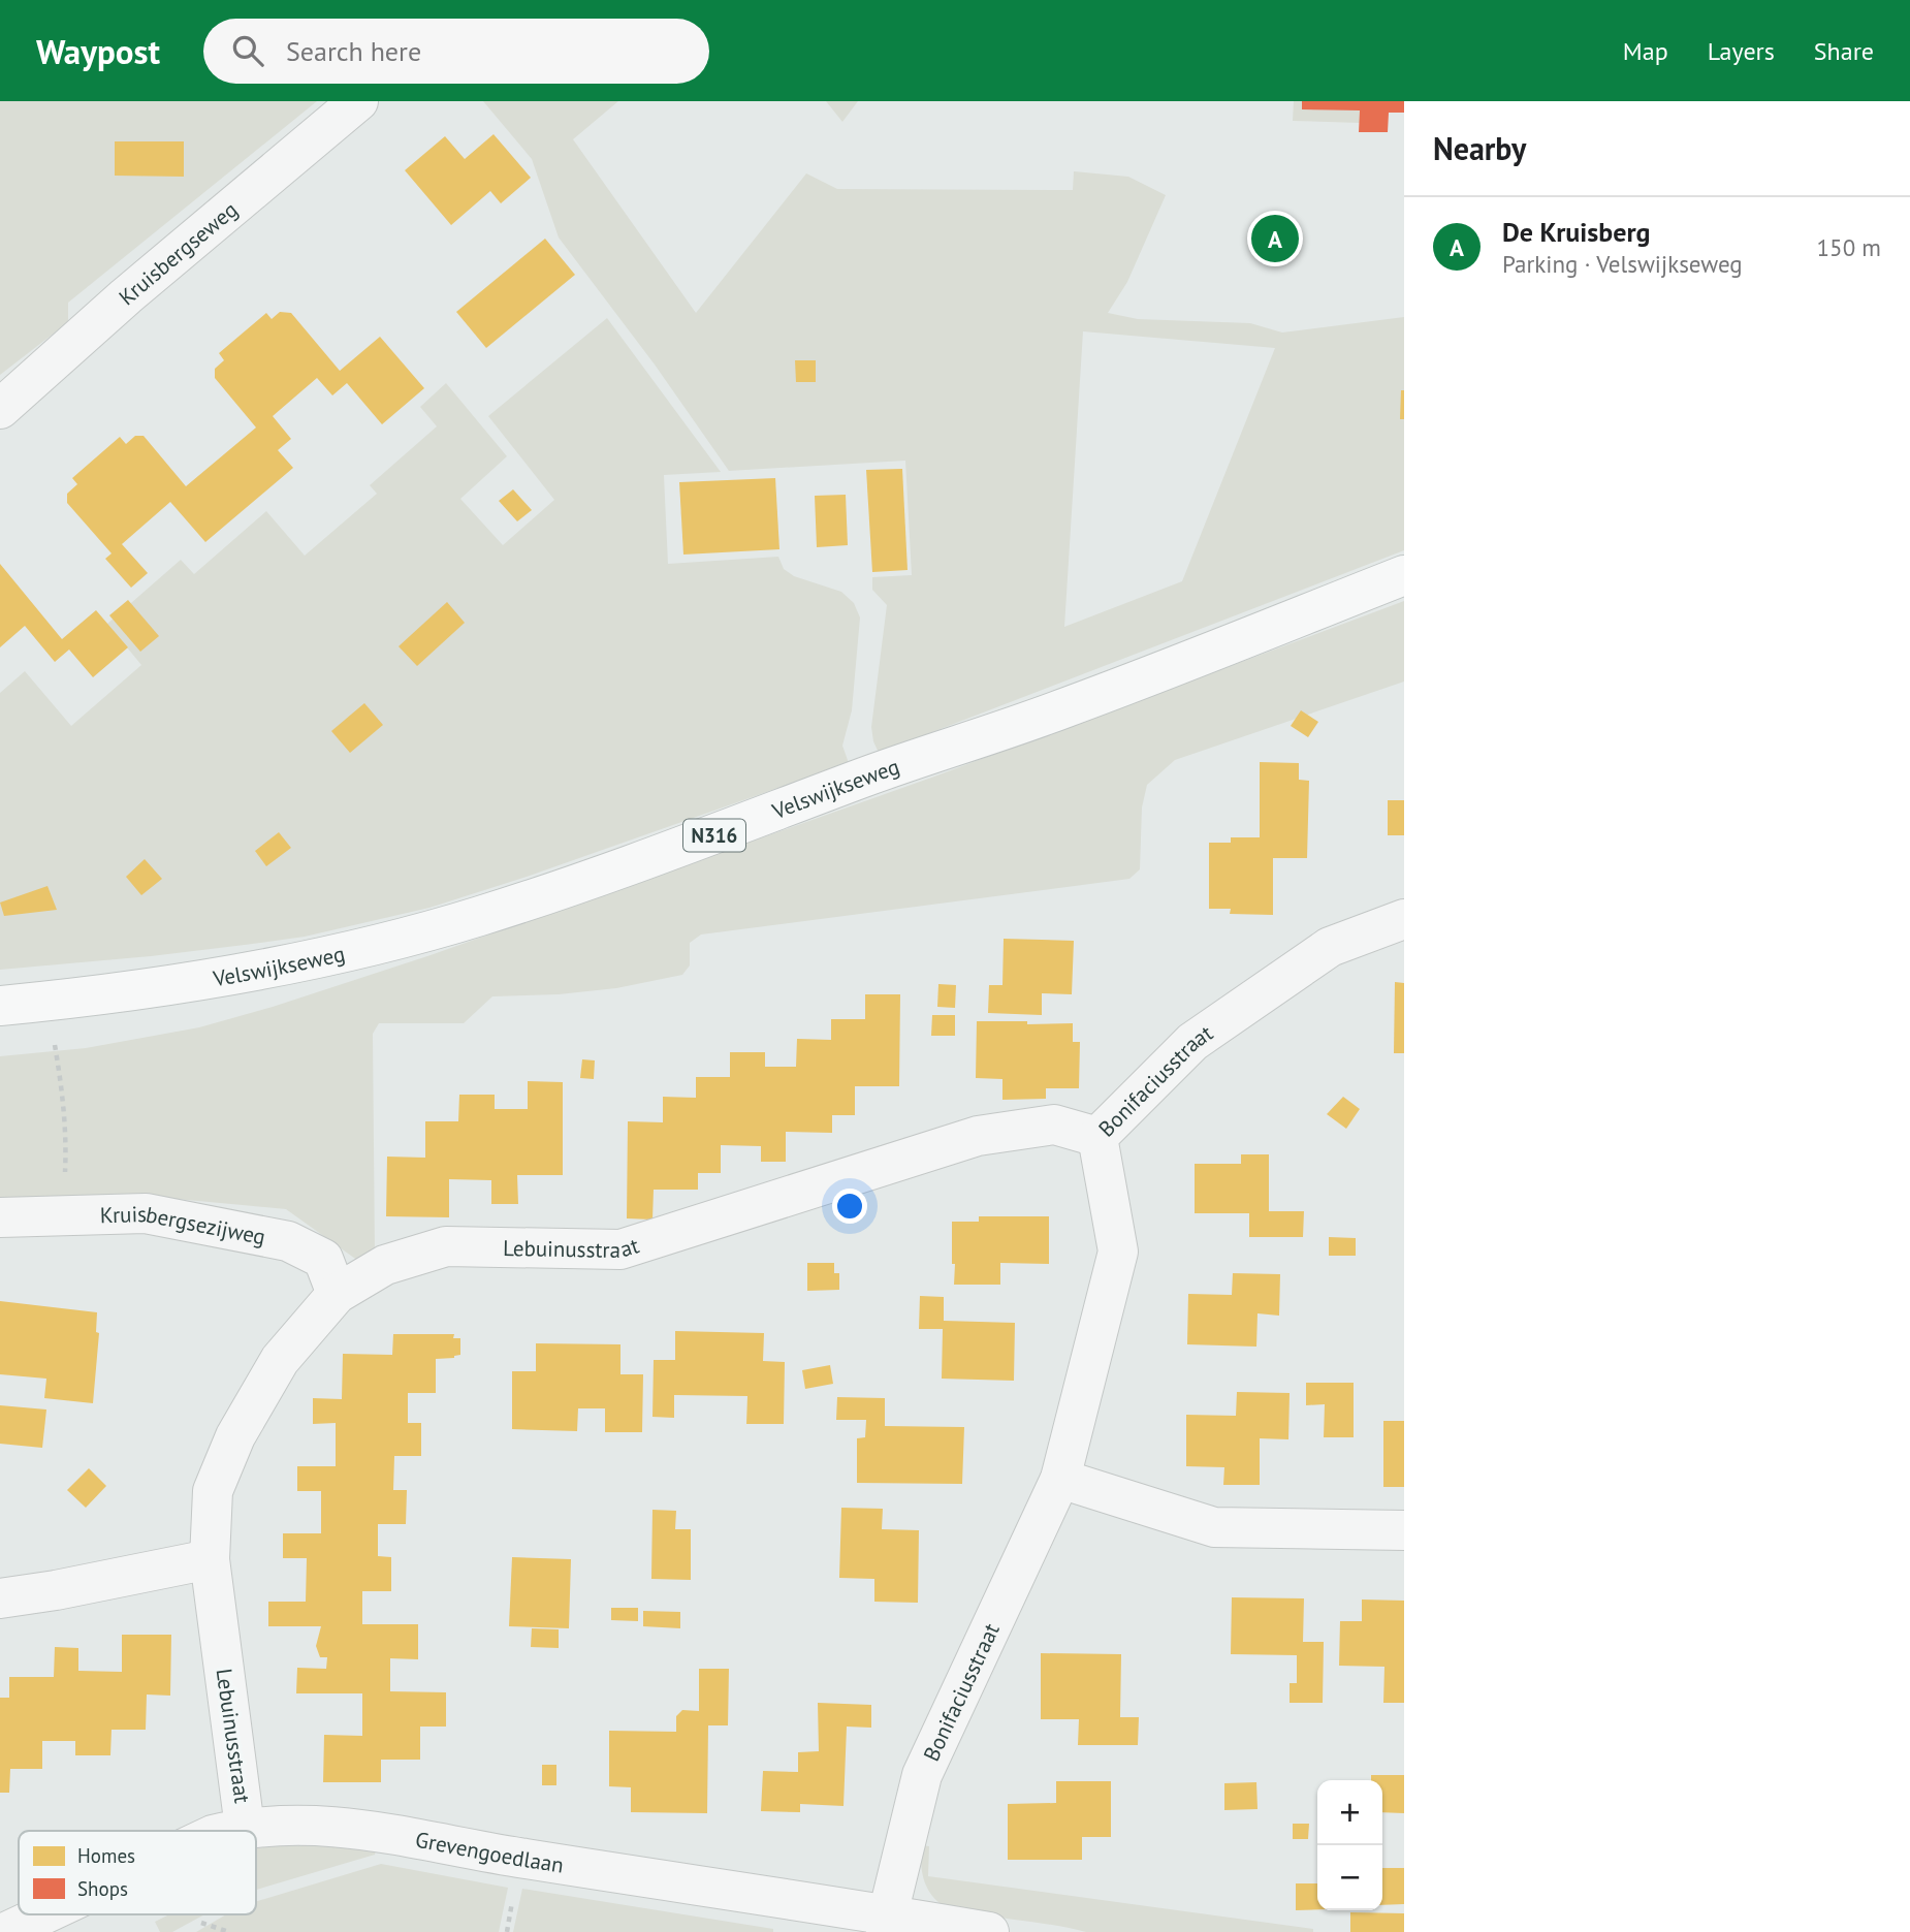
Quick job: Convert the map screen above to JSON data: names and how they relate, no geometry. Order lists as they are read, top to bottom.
{
  "streets": {
    "main road": ["Velswijkseweg", "N316"],
    "street": [
      "Kruisbergseweg",
      "Bonifaciusstraat",
      "Kruisbergsezijweg",
      "Lebuinusstraat",
      "Grevengoedlaan"
    ]
  },
  "crossings": [
    ["Bonifaciusstraat", "Lebuinusstraat"],
    ["Bonifaciusstraat", "Grevengoedlaan"],
    ["Kruisbergsezijweg", "Lebuinusstraat"],
    ["Lebuinusstraat", "Grevengoedlaan"]
  ],
  "legend": ["Homes", "Shops"],
  "page": {
    "header": "Waypost",
    "search": "Search here",
    "nav": ["Map", "Layers", "Share"],
    "heading": "Nearby",
    "list": [
      {
        "mark": "A",
        "name": "De Kruisberg",
        "note": "Parking · Velswijkseweg",
        "value": "150 m"
      }
    ],
    "pins": "A",
    "map_buttons": ["+", "−"]
  }
}
